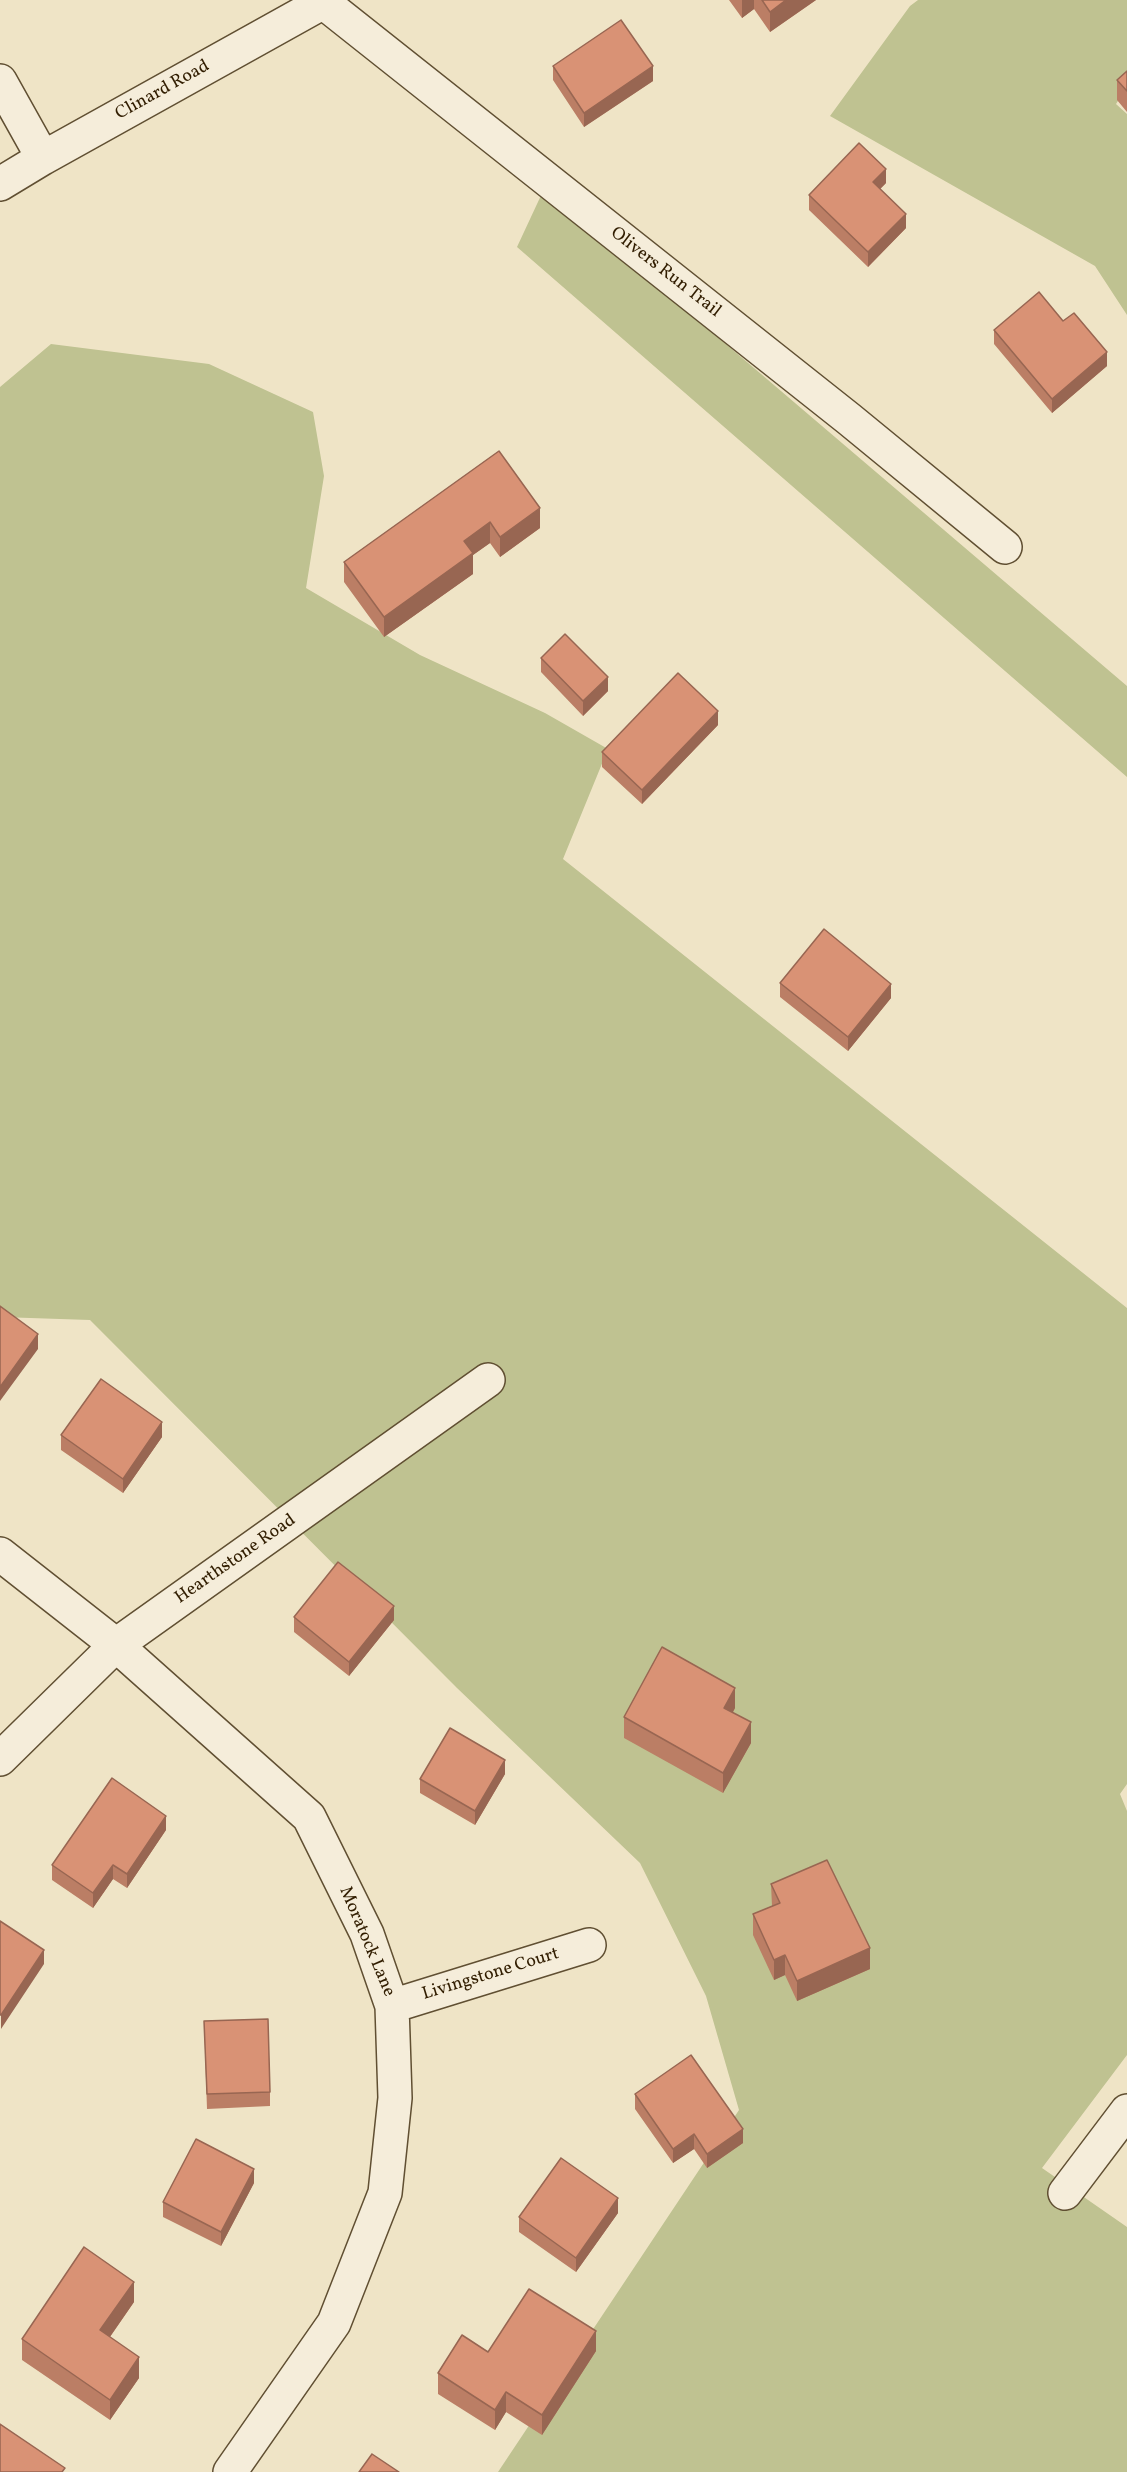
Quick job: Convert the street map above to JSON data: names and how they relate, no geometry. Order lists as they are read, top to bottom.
{
  "streets": {
    "street": [
      "Clinard Road",
      "Olivers Run Trail",
      "Hearthstone Road",
      "Moratock Lane",
      "Livingstone Court"
    ]
  },
  "crossings": [
    ["Clinard Road", "Olivers Run Trail"],
    ["Hearthstone Road", "Moratock Lane"],
    ["Moratock Lane", "Livingstone Court"]
  ]
}
